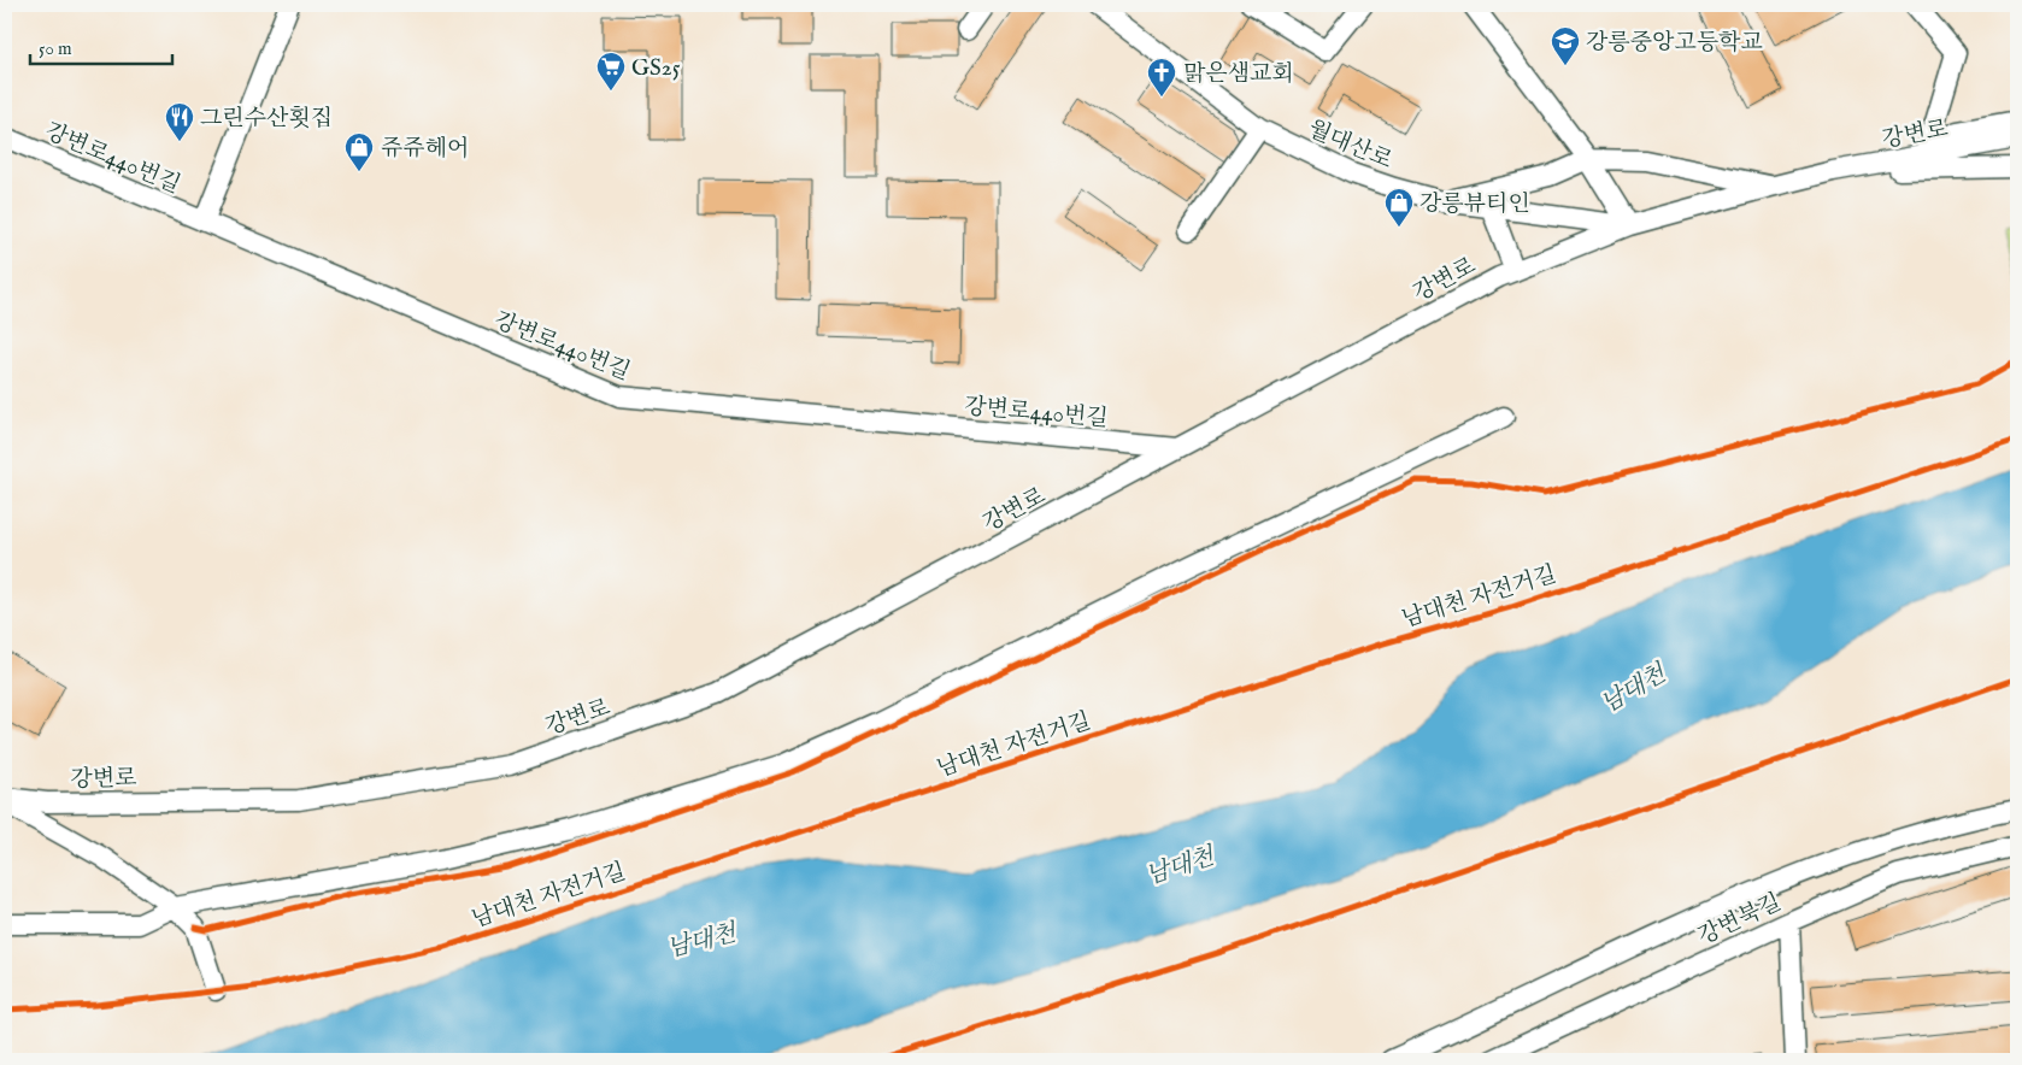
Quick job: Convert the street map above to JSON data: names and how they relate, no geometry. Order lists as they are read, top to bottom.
{
  "streets": {
    "street": [
      "강변로",
      "월대산로",
      "강변로440번길",
      "강변북길"
    ],
    "cycle path": ["남대천 자전거길"]
  },
  "crossings": [
    ["강변로", "월대산로"],
    ["강변로", "강변로440번길"]
  ],
  "water": ["남대천"],
  "places": {
    "school or university": ["강릉중앙고등학교"],
    "supermarket": ["GS25"],
    "church": ["맑은샘교회"],
    "restaurant": ["그린수산횟집"],
    "shop": ["쥬쥬헤어", "강릉뷰티인"]
  },
  "scale_bar": "50 m"
}
